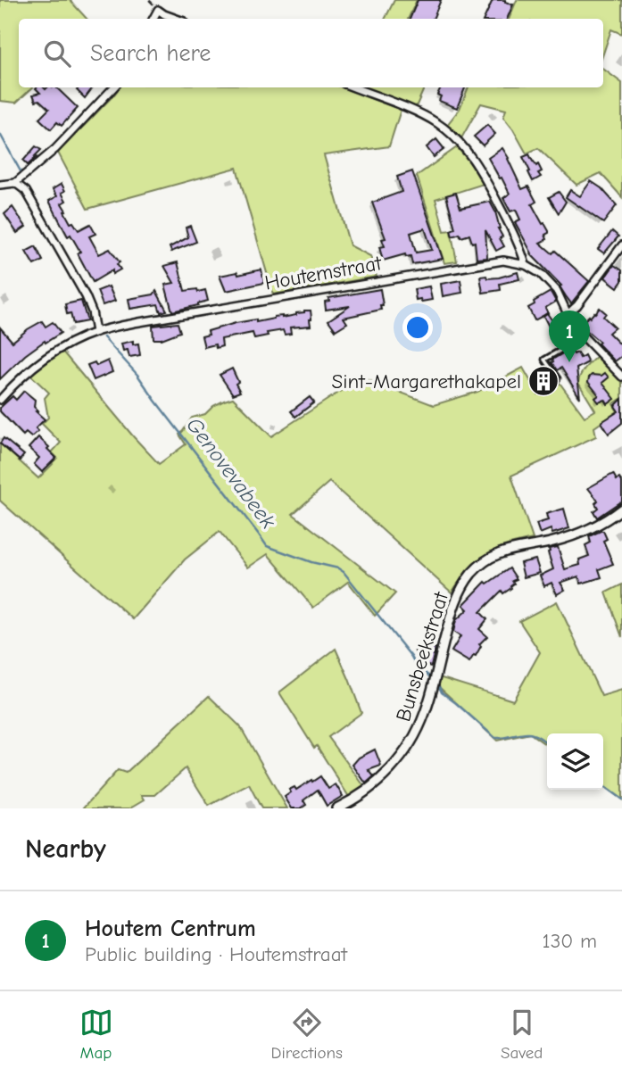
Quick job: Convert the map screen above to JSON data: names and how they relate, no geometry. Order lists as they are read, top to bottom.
{
  "streets": {
    "street": ["Houtemstraat", "Bunsbeekstraat"]
  },
  "water": ["Genovevabeek"],
  "places": {
    "building": ["Sint-Margarethakapel"]
  },
  "page": {
    "search": "Search here",
    "pins": "1",
    "heading": "Nearby",
    "list": [
      {
        "mark": "1",
        "name": "Houtem Centrum",
        "note": "Public building · Houtemstraat",
        "value": "130 m"
      }
    ],
    "nav": ["Map", "Directions", "Saved"]
  }
}
